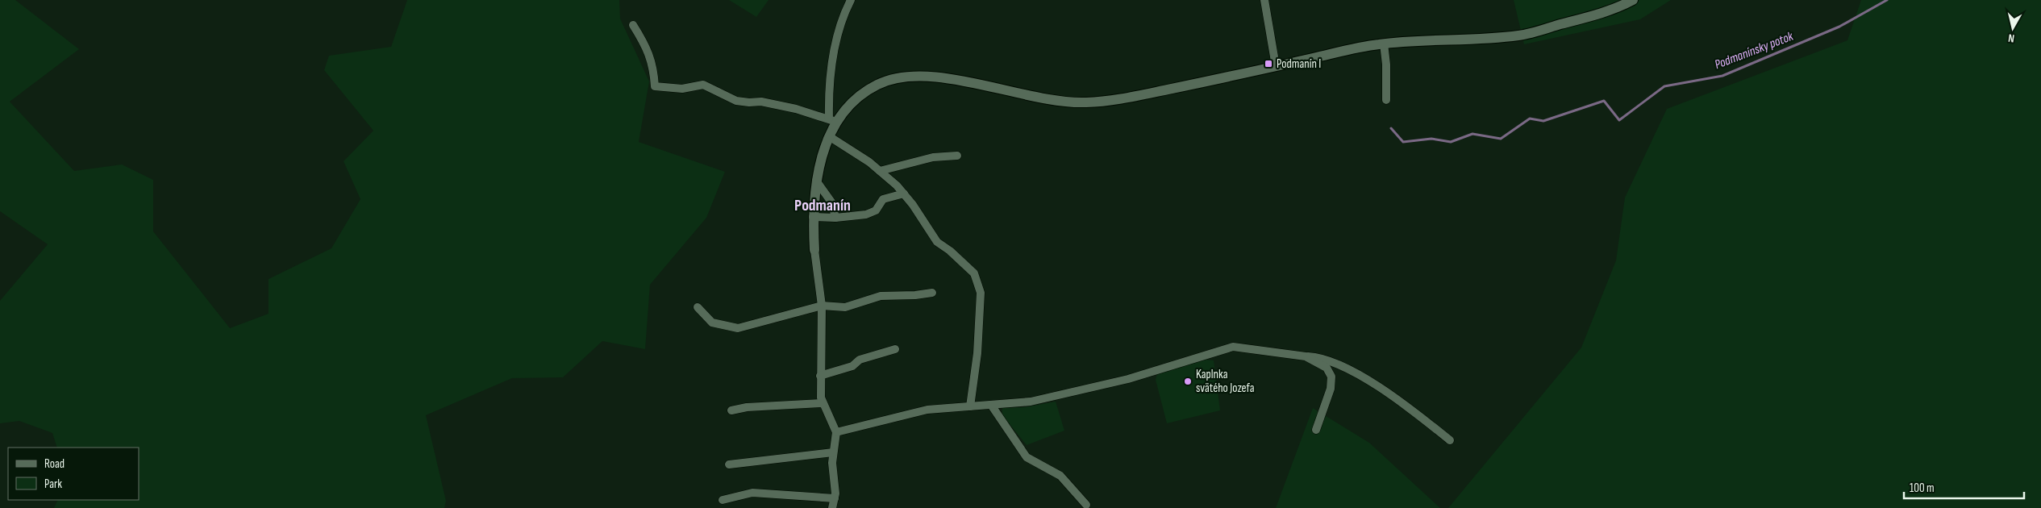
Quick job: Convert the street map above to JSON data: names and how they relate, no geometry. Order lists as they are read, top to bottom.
{
  "districts": ["Podmanín"],
  "water": ["Podmanínsky potok"],
  "places": {
    "transit": ["Podmanín I"],
    "other": ["Kaplnka svätého Jozefa"]
  },
  "legend": ["Road", "Park"],
  "scale_bar": "100 m",
  "north": "bottom"
}
